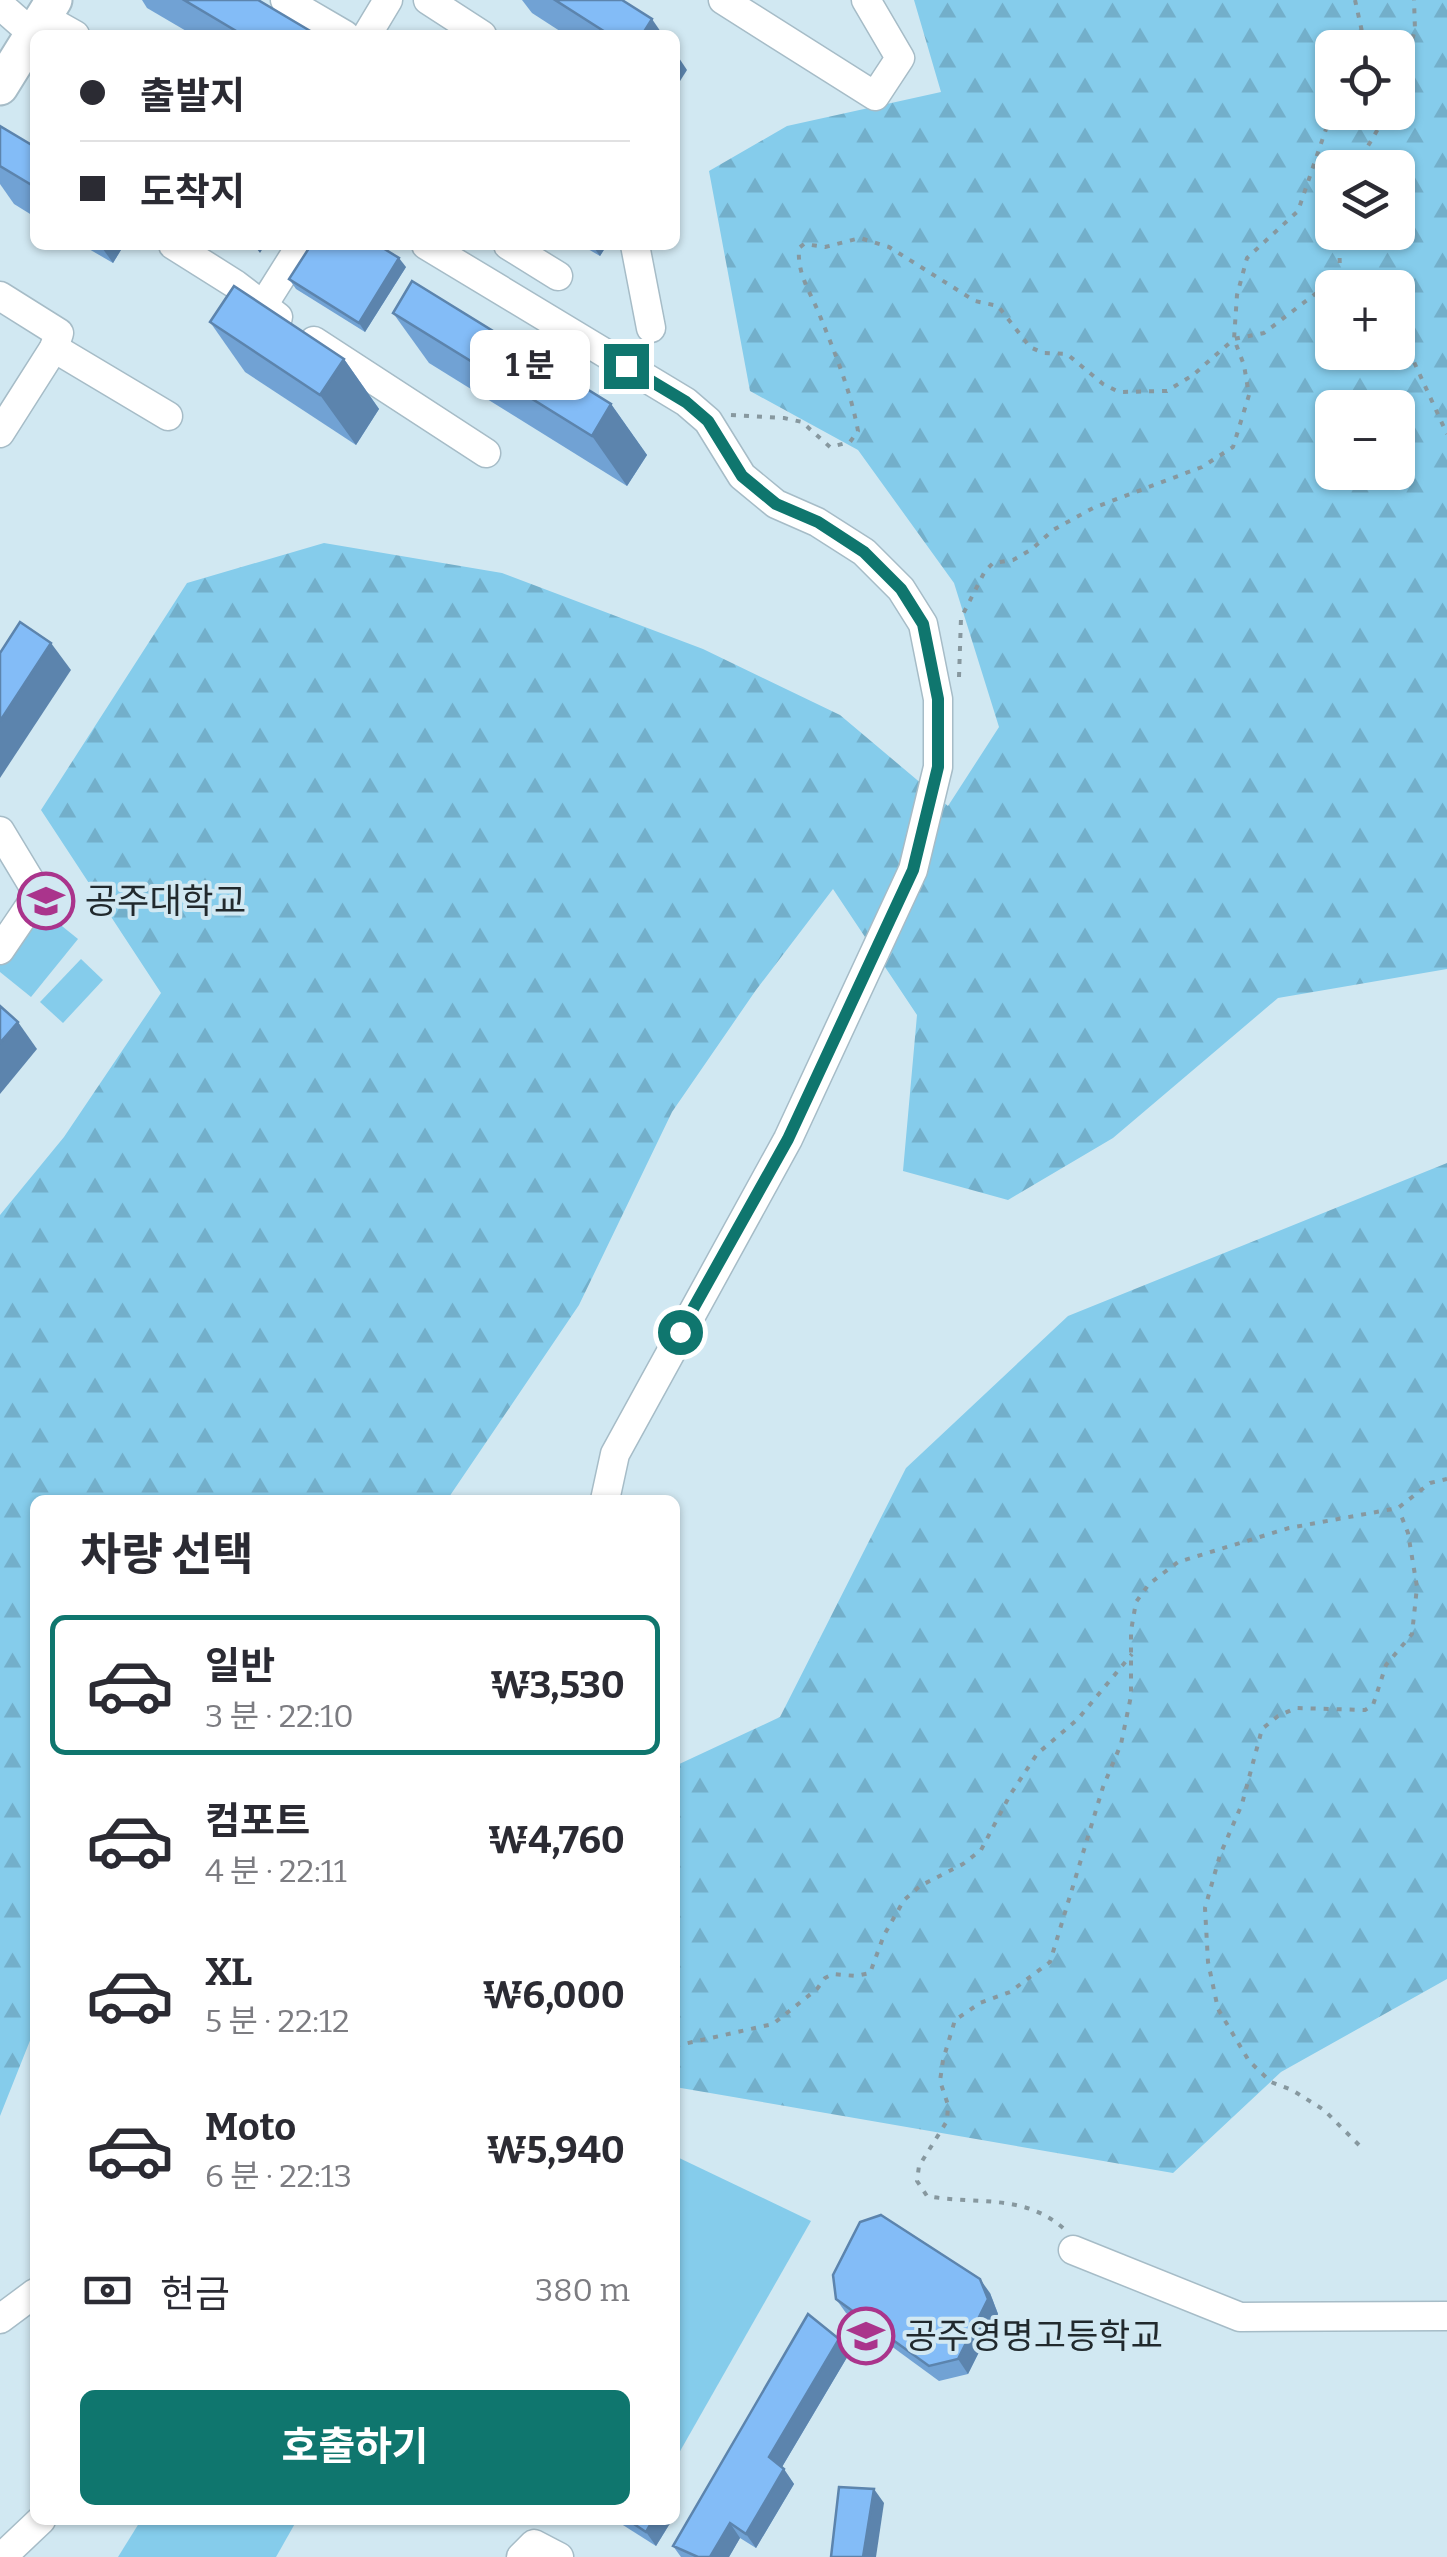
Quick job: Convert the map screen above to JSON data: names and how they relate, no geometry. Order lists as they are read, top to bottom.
{
  "places": {
    "school or university": ["공주대학교", "공주영명고등학교"]
  },
  "page": {
    "map_buttons": ["+", "−"],
    "banner": ["출발지", "도착지"],
    "bubble": "1 분",
    "heading": "차량 선택",
    "list": [
      {
        "name": "일반",
        "note": "3 분 · 22:10",
        "value": "₩3,530"
      },
      {
        "name": "컴포트",
        "note": "4 분 · 22:11",
        "value": "₩4,760"
      },
      {
        "name": "XL",
        "note": "5 분 · 22:12",
        "value": "₩6,000"
      },
      {
        "name": "Moto",
        "note": "6 분 · 22:13",
        "value": "₩5,940"
      }
    ],
    "pay": ["현금", "380 m"],
    "buttons": "호출하기"
  }
}
